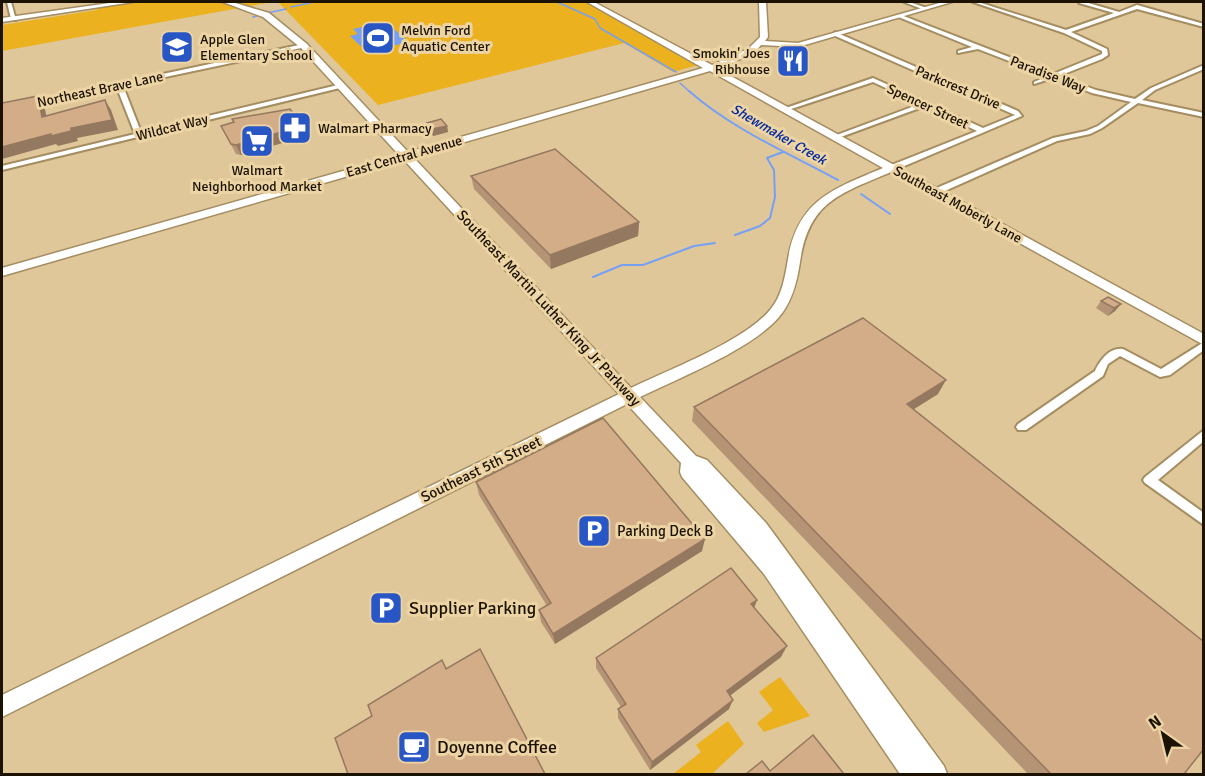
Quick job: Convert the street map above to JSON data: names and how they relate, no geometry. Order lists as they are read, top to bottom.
{
  "streets": {
    "street": [
      "Paradise Way",
      "Parkcrest Drive",
      "Northeast Brave Lane",
      "Spencer Street",
      "Wildcat Way",
      "East Central Avenue",
      "Southeast Moberly Lane",
      "Southeast Martin Luther King Jr Parkway",
      "Southeast 5th Street"
    ]
  },
  "crossings": [
    ["Parkcrest Drive", "Spencer Street"],
    ["Parkcrest Drive", "Southeast Moberly Lane"],
    ["Parkcrest Drive", "Southeast 5th Street"],
    ["Northeast Brave Lane", "Southeast Martin Luther King Jr Parkway"],
    ["Spencer Street", "Southeast Moberly Lane"],
    ["Wildcat Way", "Southeast Martin Luther King Jr Parkway"],
    ["East Central Avenue", "Southeast Moberly Lane"],
    ["East Central Avenue", "Southeast Martin Luther King Jr Parkway"],
    ["Southeast Moberly Lane", "Southeast 5th Street"],
    ["Southeast Martin Luther King Jr Parkway", "Southeast 5th Street"]
  ],
  "water": ["Shewmaker Creek"],
  "places": {
    "sports": ["Melvin Ford Aquatic Center"],
    "school or university": ["Apple Glen Elementary School"],
    "restaurant": ["Smokin' Joes Ribhouse"],
    "pharmacy": ["Walmart Pharmacy"],
    "supermarket": ["Walmart Neighborhood Market"],
    "parking": ["Parking Deck B", "Supplier Parking"],
    "cafe": ["Doyenne Coffee"]
  },
  "north": "top left"
}
